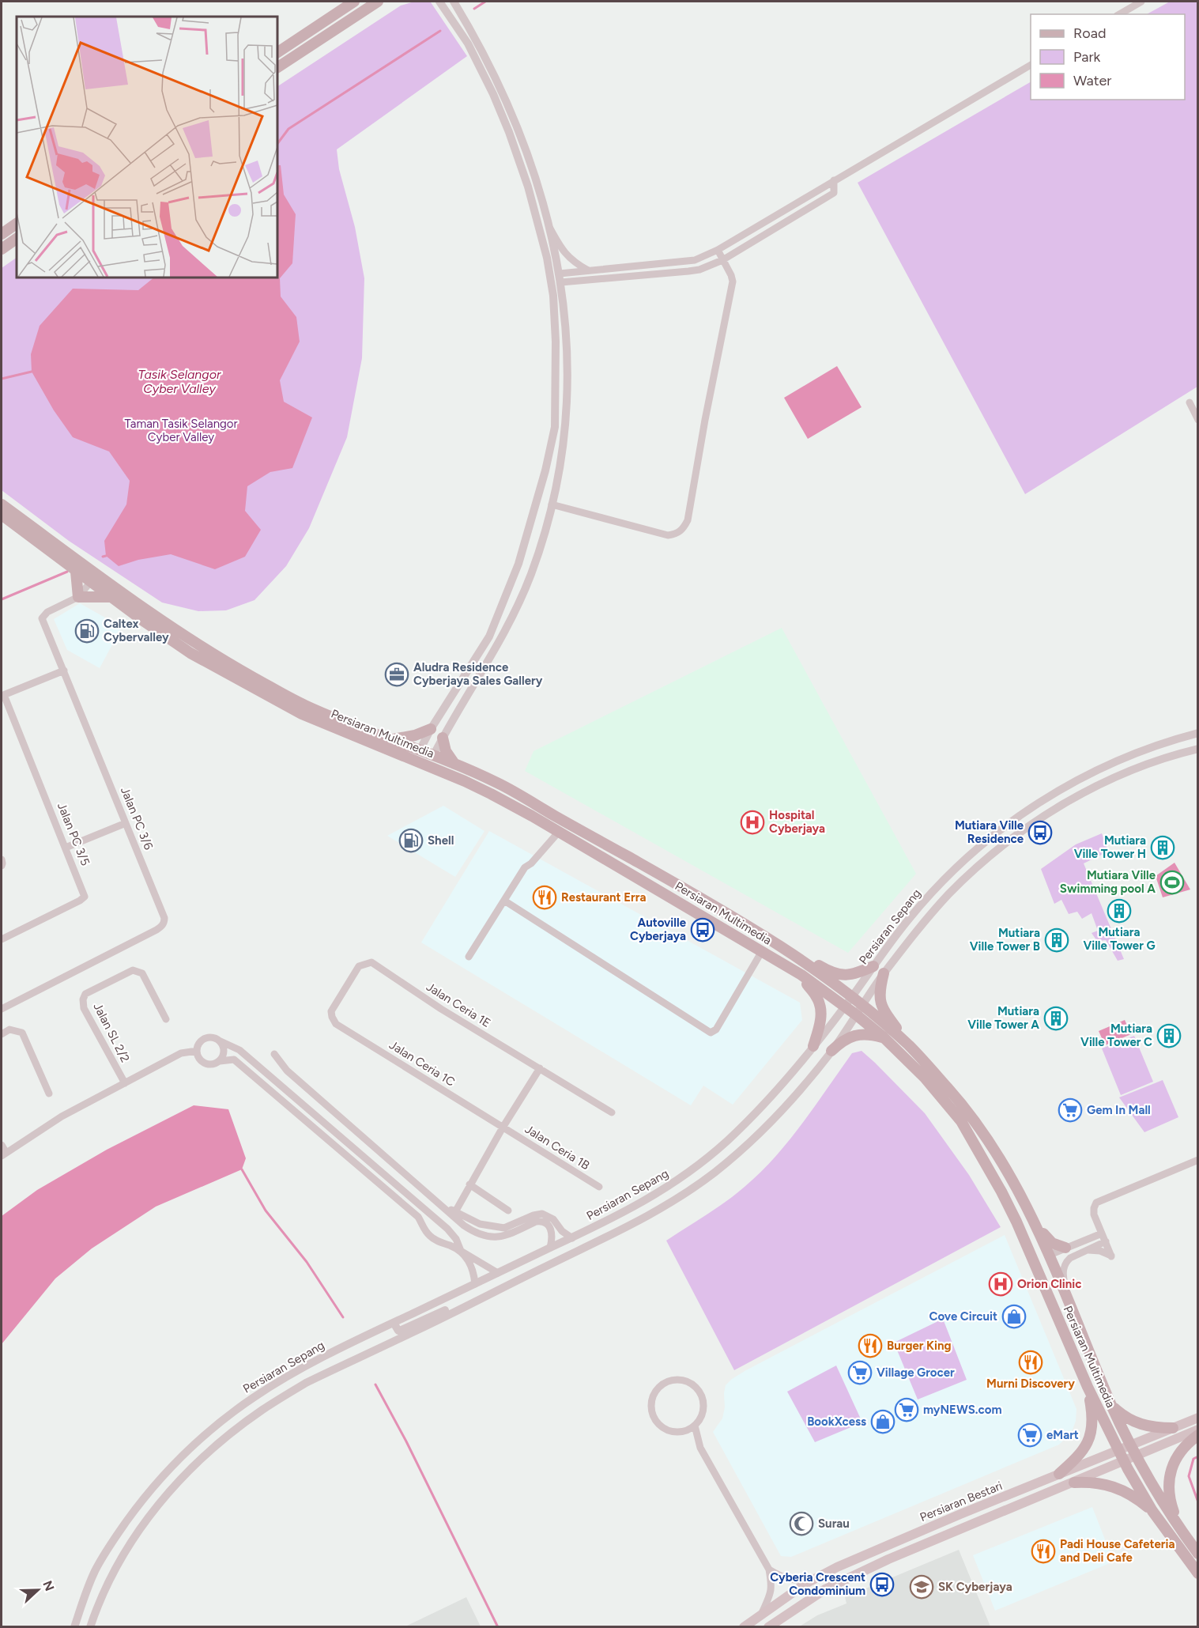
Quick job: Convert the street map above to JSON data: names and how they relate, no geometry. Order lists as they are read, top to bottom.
{
  "streets": {
    "main road": ["Persiaran Multimedia", "Persiaran Bestari"],
    "street": [
      "Jalan PC 3/6",
      "Jalan PC 3/5",
      "Persiaran Sepang",
      "Jalan Ceria 1E",
      "Jalan SL 2/2",
      "Jalan Ceria 1C",
      "Jalan Ceria 1B"
    ]
  },
  "crossings": [
    ["Persiaran Multimedia", "Jalan PC 3/6"],
    ["Persiaran Multimedia", "Persiaran Sepang"],
    ["Persiaran Multimedia", "Persiaran Bestari"],
    ["Jalan Ceria 1E", "Jalan Ceria 1C"],
    ["Jalan Ceria 1C", "Jalan Ceria 1B"]
  ],
  "water": ["Tasik Selangor Cyber Valley"],
  "parks": ["Taman Tasik Selangor Cyber Valley"],
  "places": {
    "fuel station": ["Caltex Cybervalley", "Shell"],
    "office": ["Aludra Residence Cyberjaya Sales Gallery"],
    "hospital": ["Hospital Cyberjaya", "Orion Clinic"],
    "bus stop": ["Mutiara Ville Residence", "Autoville Cyberjaya", "Cyberia Crescent Condominium"],
    "building": [
      "Mutiara Ville Tower H",
      "Mutiara Ville Tower G",
      "Mutiara Ville Tower B",
      "Mutiara Ville Tower A",
      "Mutiara Ville Tower C"
    ],
    "sports": ["Mutiara Ville Swimming pool A"],
    "restaurant": [
      "Restaurant Erra",
      "Burger King",
      "Murni Discovery",
      "Padi House Cafeteria and Deli Cafe"
    ],
    "supermarket": [
      "Gem In Mall",
      "Village Grocer",
      "myNEWS.com",
      "eMart"
    ],
    "shop": ["Cove Circuit", "BookXcess"],
    "mosque": ["Surau"],
    "school or university": ["SK Cyberjaya"]
  },
  "legend": ["Road", "Park", "Water"],
  "north": "right"
}
